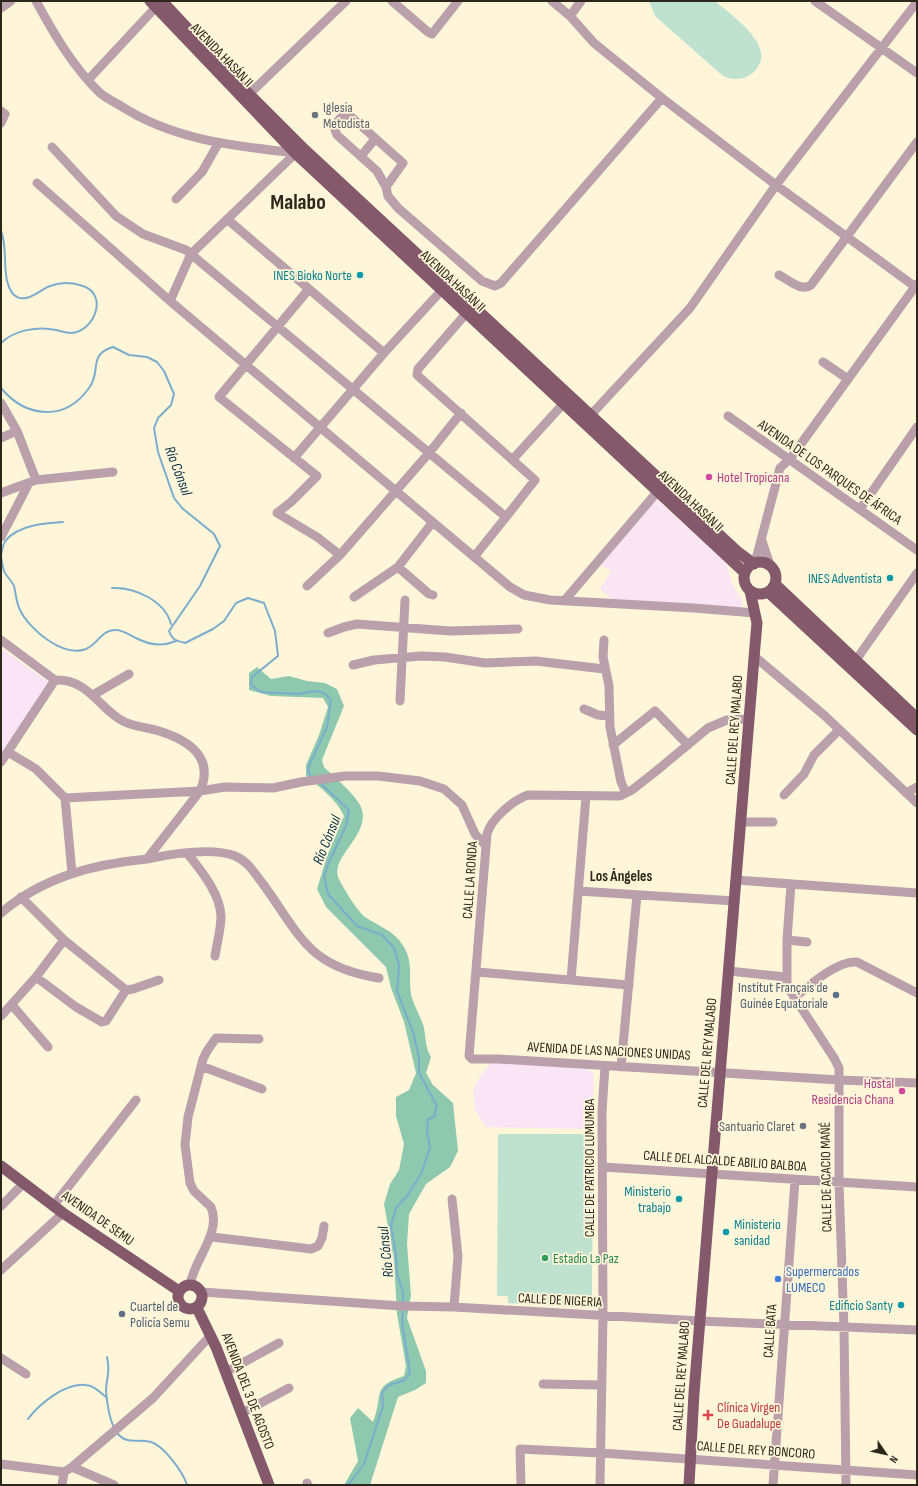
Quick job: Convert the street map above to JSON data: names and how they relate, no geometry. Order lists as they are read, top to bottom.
{
  "streets": {
    "main road": [
      "AVENIDA HASÁN II",
      "CALLE DEL REY MALABO",
      "AVENIDA DE SEMU",
      "AVENIDA DEL 3 DE AGOSTO"
    ],
    "street": [
      "AVENIDA DE LOS PARQUES DE ÁFRICA",
      "CALLE LA RONDA",
      "AVENIDA DE LAS NACIONES UNIDAS",
      "CALLE DEL ALCALDE ABILIO BALBOA",
      "CALLE DE PATRICIO LUMUMBA",
      "CALLE DE ACACIO MAÑÉ",
      "CALLE DE NIGERIA",
      "CALLE BATA",
      "CALLE DEL REY BONCORO"
    ]
  },
  "crossings": [
    ["AVENIDA HASÁN II", "CALLE DEL REY MALABO"],
    ["CALLE DEL REY MALABO", "AVENIDA DE LAS NACIONES UNIDAS"],
    ["CALLE DEL REY MALABO", "CALLE DEL ALCALDE ABILIO BALBOA"],
    ["CALLE DEL REY MALABO", "CALLE DE NIGERIA"],
    ["CALLE DEL REY MALABO", "CALLE DEL REY BONCORO"],
    ["CALLE LA RONDA", "AVENIDA DE LAS NACIONES UNIDAS"],
    ["AVENIDA DE LAS NACIONES UNIDAS", "CALLE DE PATRICIO LUMUMBA"],
    ["AVENIDA DE LAS NACIONES UNIDAS", "CALLE DE ACACIO MAÑÉ"],
    ["CALLE DEL ALCALDE ABILIO BALBOA", "CALLE DE PATRICIO LUMUMBA"],
    ["CALLE DEL ALCALDE ABILIO BALBOA", "CALLE DE ACACIO MAÑÉ"],
    ["CALLE DEL ALCALDE ABILIO BALBOA", "CALLE BATA"],
    ["CALLE DE PATRICIO LUMUMBA", "CALLE DE NIGERIA"],
    ["CALLE DE PATRICIO LUMUMBA", "CALLE DEL REY BONCORO"],
    ["CALLE DE ACACIO MAÑÉ", "CALLE DE NIGERIA"],
    ["CALLE DE ACACIO MAÑÉ", "CALLE DEL REY BONCORO"],
    ["AVENIDA DE SEMU", "CALLE DE NIGERIA"],
    ["AVENIDA DE SEMU", "AVENIDA DEL 3 DE AGOSTO"],
    ["CALLE DE NIGERIA", "CALLE BATA"],
    ["CALLE DE NIGERIA", "AVENIDA DEL 3 DE AGOSTO"],
    ["CALLE BATA", "CALLE DEL REY BONCORO"]
  ],
  "districts": ["Malabo", "Los Ángeles"],
  "water": ["Río Cónsul"],
  "places": {
    "other": [
      "Iglesia Metodista",
      "INES Bioko Norte",
      "Hotel Tropicana",
      "INES Adventista",
      "Institut Français de Guinée Equatoriale",
      "Hostal Residencia Chana",
      "Santuario Claret",
      "Ministerio trabajo",
      "Ministerio sanidad",
      "Estadio La Paz",
      "Supermercados LUMECO",
      "Edificio Santy",
      "Cuartel de Policía Semu"
    ],
    "health": ["Clínica Virgen De Guadalupe"]
  },
  "north": "bottom right"
}
